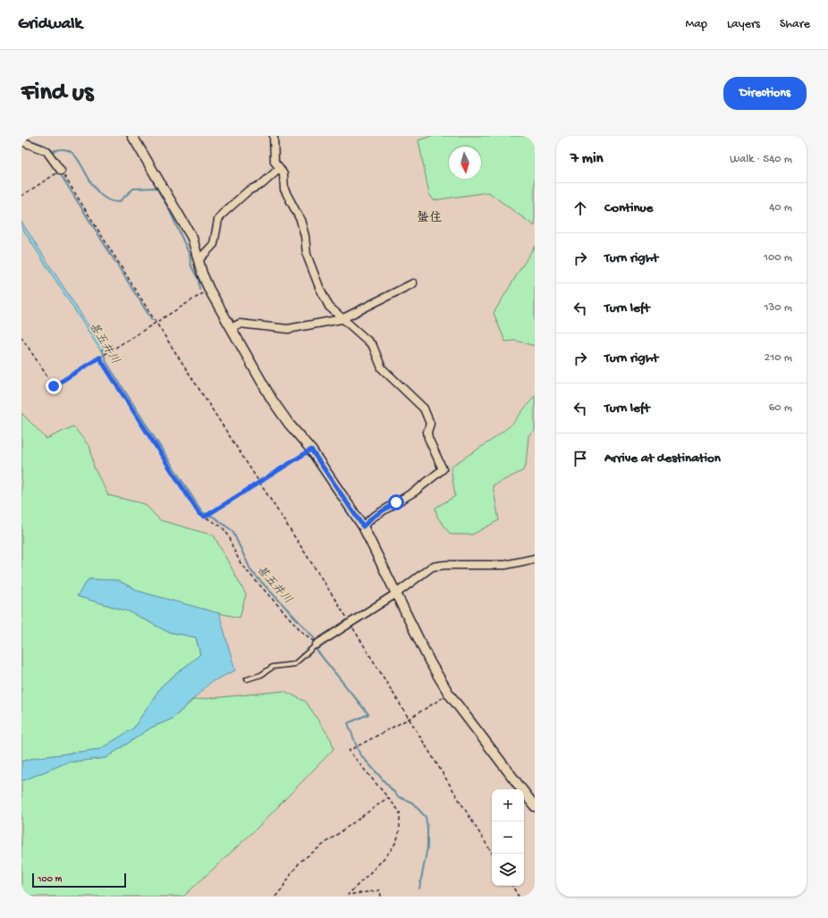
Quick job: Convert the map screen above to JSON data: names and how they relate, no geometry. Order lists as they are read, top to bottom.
{
  "districts": ["蜑住"],
  "water": ["甚五井川"],
  "scale_bar": "100 m",
  "north": "bottom",
  "page": {
    "header": "Gridwalk",
    "nav": ["Map", "Layers", "Share"],
    "buttons": "Directions",
    "title": "Find us",
    "heading": ["7 min", "Walk · 540 m"],
    "list": [
      ["Continue", "40 m"],
      ["Turn right", "100 m"],
      ["Turn left", "130 m"],
      ["Turn right", "210 m"],
      ["Turn left", "60 m"],
      "Arrive at destination"
    ],
    "map_buttons": ["+", "−"],
    "scale": "100 m"
  }
}
